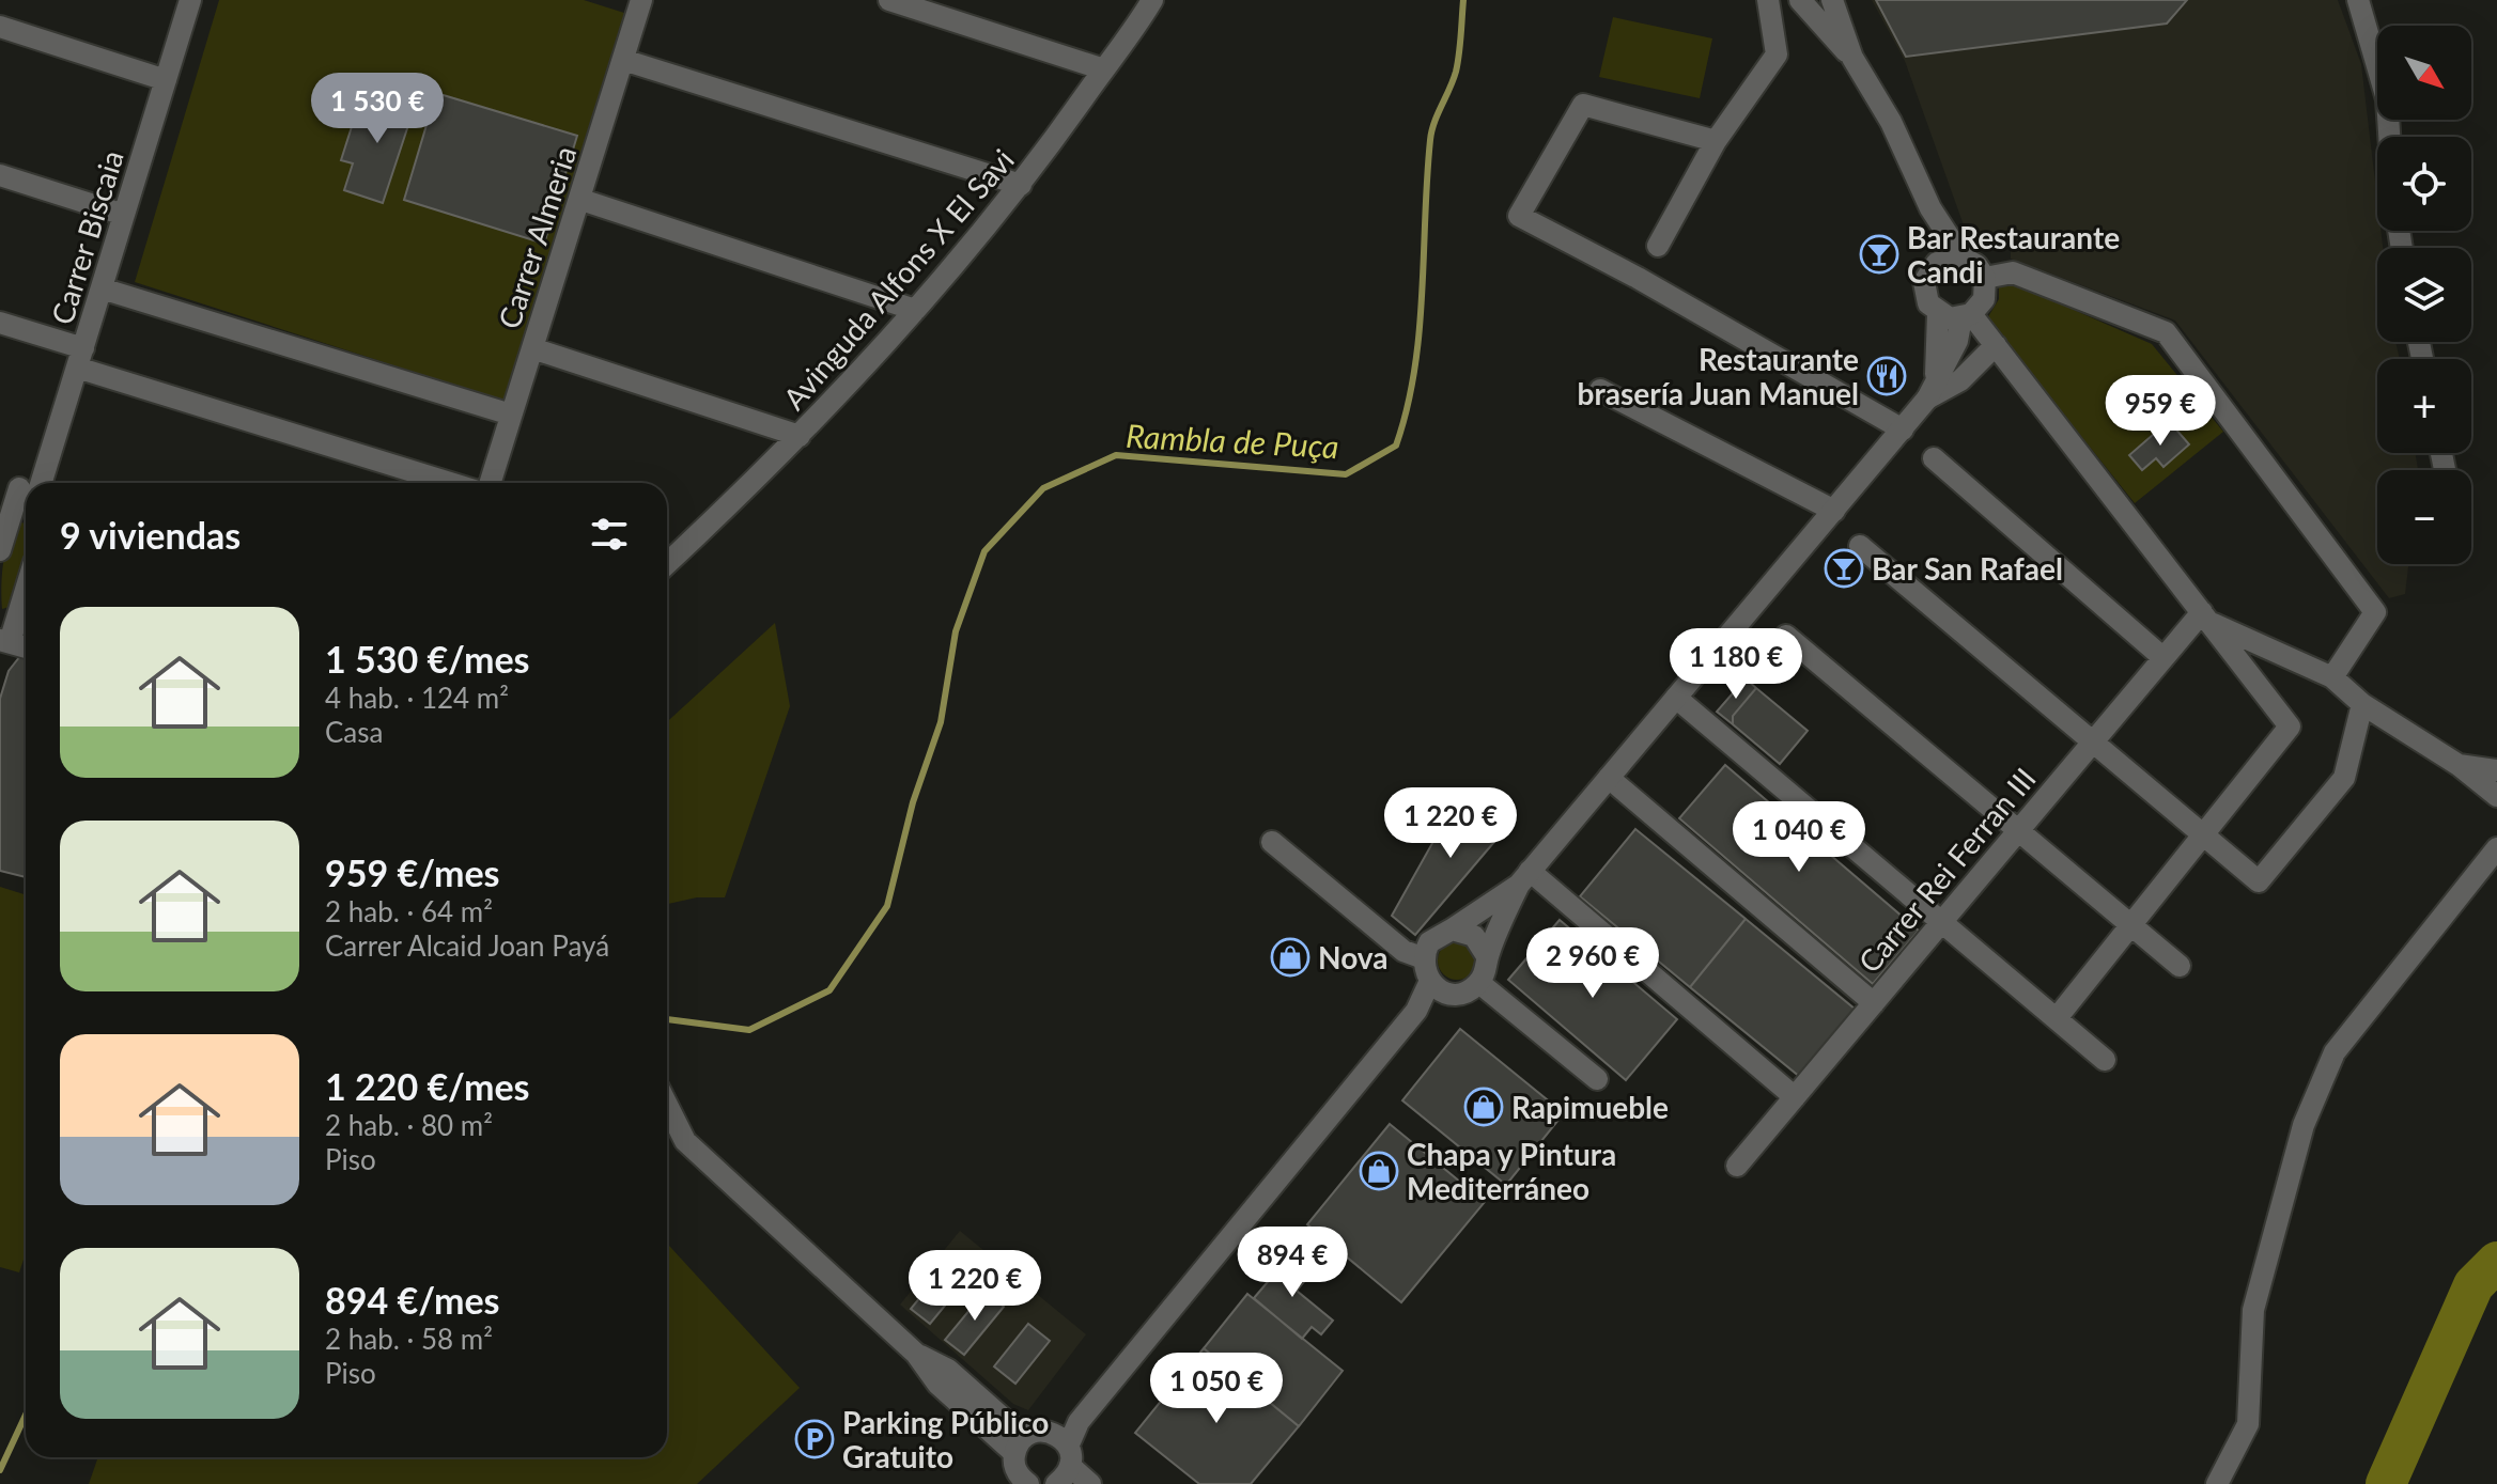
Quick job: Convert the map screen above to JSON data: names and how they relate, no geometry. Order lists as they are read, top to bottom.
{
  "streets": {
    "street": [
      "Carrer Biscaia",
      "Carrer Almeria",
      "Avinguda Alfons X El Savi",
      "Carrer Rei Ferran III"
    ]
  },
  "water": ["Rambla de Puça"],
  "places": {
    "bar": ["Bar Restaurante Candi", "Bar San Rafael"],
    "restaurant": ["Restaurante brasería Juan Manuel"],
    "shop": ["Nova", "Rapimueble", "Chapa y Pintura Mediterráneo"],
    "parking": ["Parking Público Gratuito"]
  },
  "north": "bottom right",
  "page": {
    "map_buttons": ["+", "−"],
    "price": [
      "1 530 €",
      "959 €",
      "1 180 €",
      "1 220 €",
      "1 040 €",
      "2 960 €",
      "894 €",
      "1 220 €",
      "1 050 €"
    ],
    "heading": "9 viviendas",
    "list": [
      {
        "name": "1 530 €/mes",
        "note": "4 hab. · 124 m² · Casa"
      },
      {
        "name": "959 €/mes",
        "note": "2 hab. · 64 m² · Carrer Alcaid Joan Payá"
      },
      {
        "name": "1 220 €/mes",
        "note": "2 hab. · 80 m² · Piso"
      },
      {
        "name": "894 €/mes",
        "note": "2 hab. · 58 m² · Piso"
      }
    ]
  }
}
